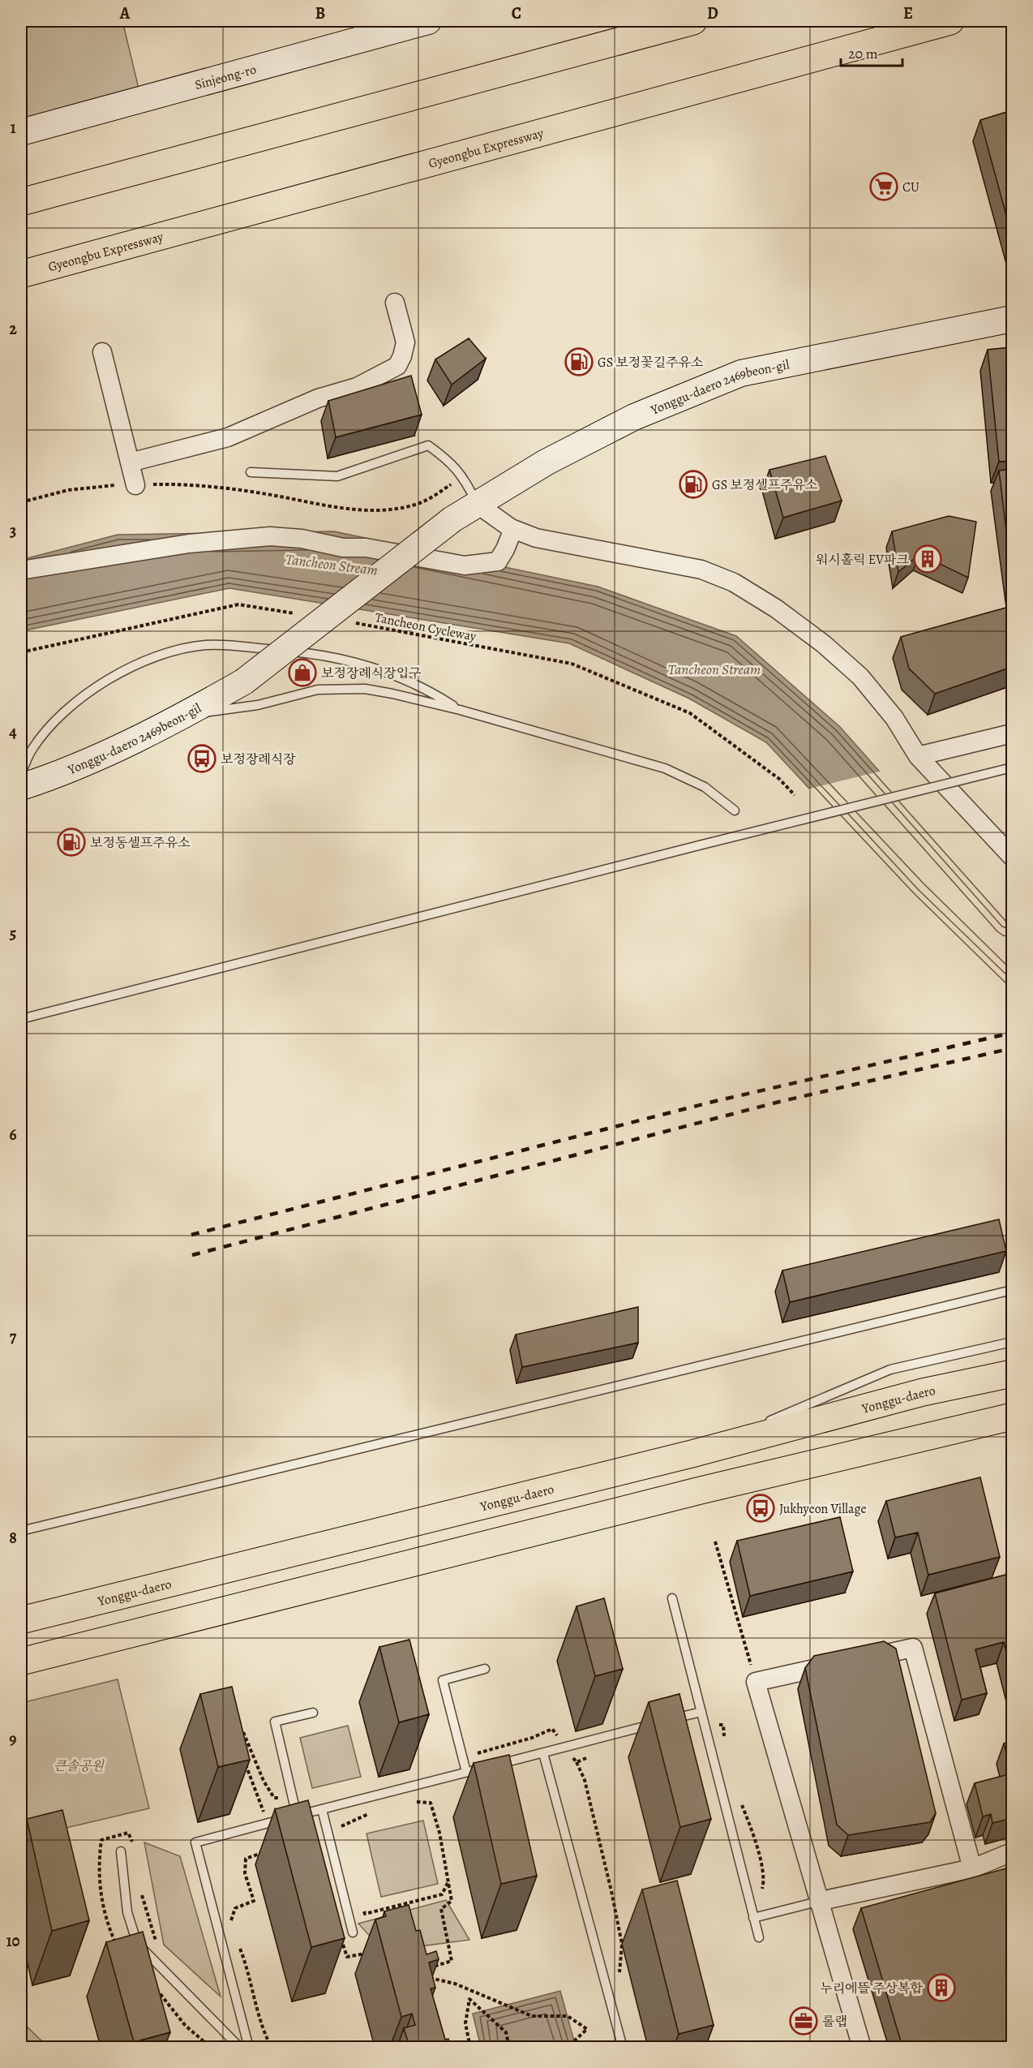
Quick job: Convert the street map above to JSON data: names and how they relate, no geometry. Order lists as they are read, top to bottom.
{
  "streets": {
    "main road": ["Gyeongbu Expressway", "Yonggu-daero"],
    "street": ["Sinjeong-ro", "Yonggu-daero 2469beon-gil"],
    "path": ["Tancheon Cycleway"]
  },
  "water": ["Tancheon Stream"],
  "parks": ["큰솔공원"],
  "places": {
    "supermarket": ["CU"],
    "fuel station": ["GS 보정꽃길주유소", "GS 보정셀프주유소", "보정동셀프주유소"],
    "building": ["워시홀릭 EV파크", "누리에뜰 주상복합"],
    "shop": ["보정장례식장입구"],
    "bus stop": ["보정장례식장", "Jukhyeon Village"],
    "office": ["롤랩"]
  },
  "scale_bar": "20 m",
  "grid": {
    "columns": [
      "A",
      "B",
      "C",
      "D",
      "E"
    ],
    "rows": [
      "1",
      "2",
      "3",
      "4",
      "5",
      "6",
      "7",
      "8",
      "9",
      "10"
    ]
  }
}
